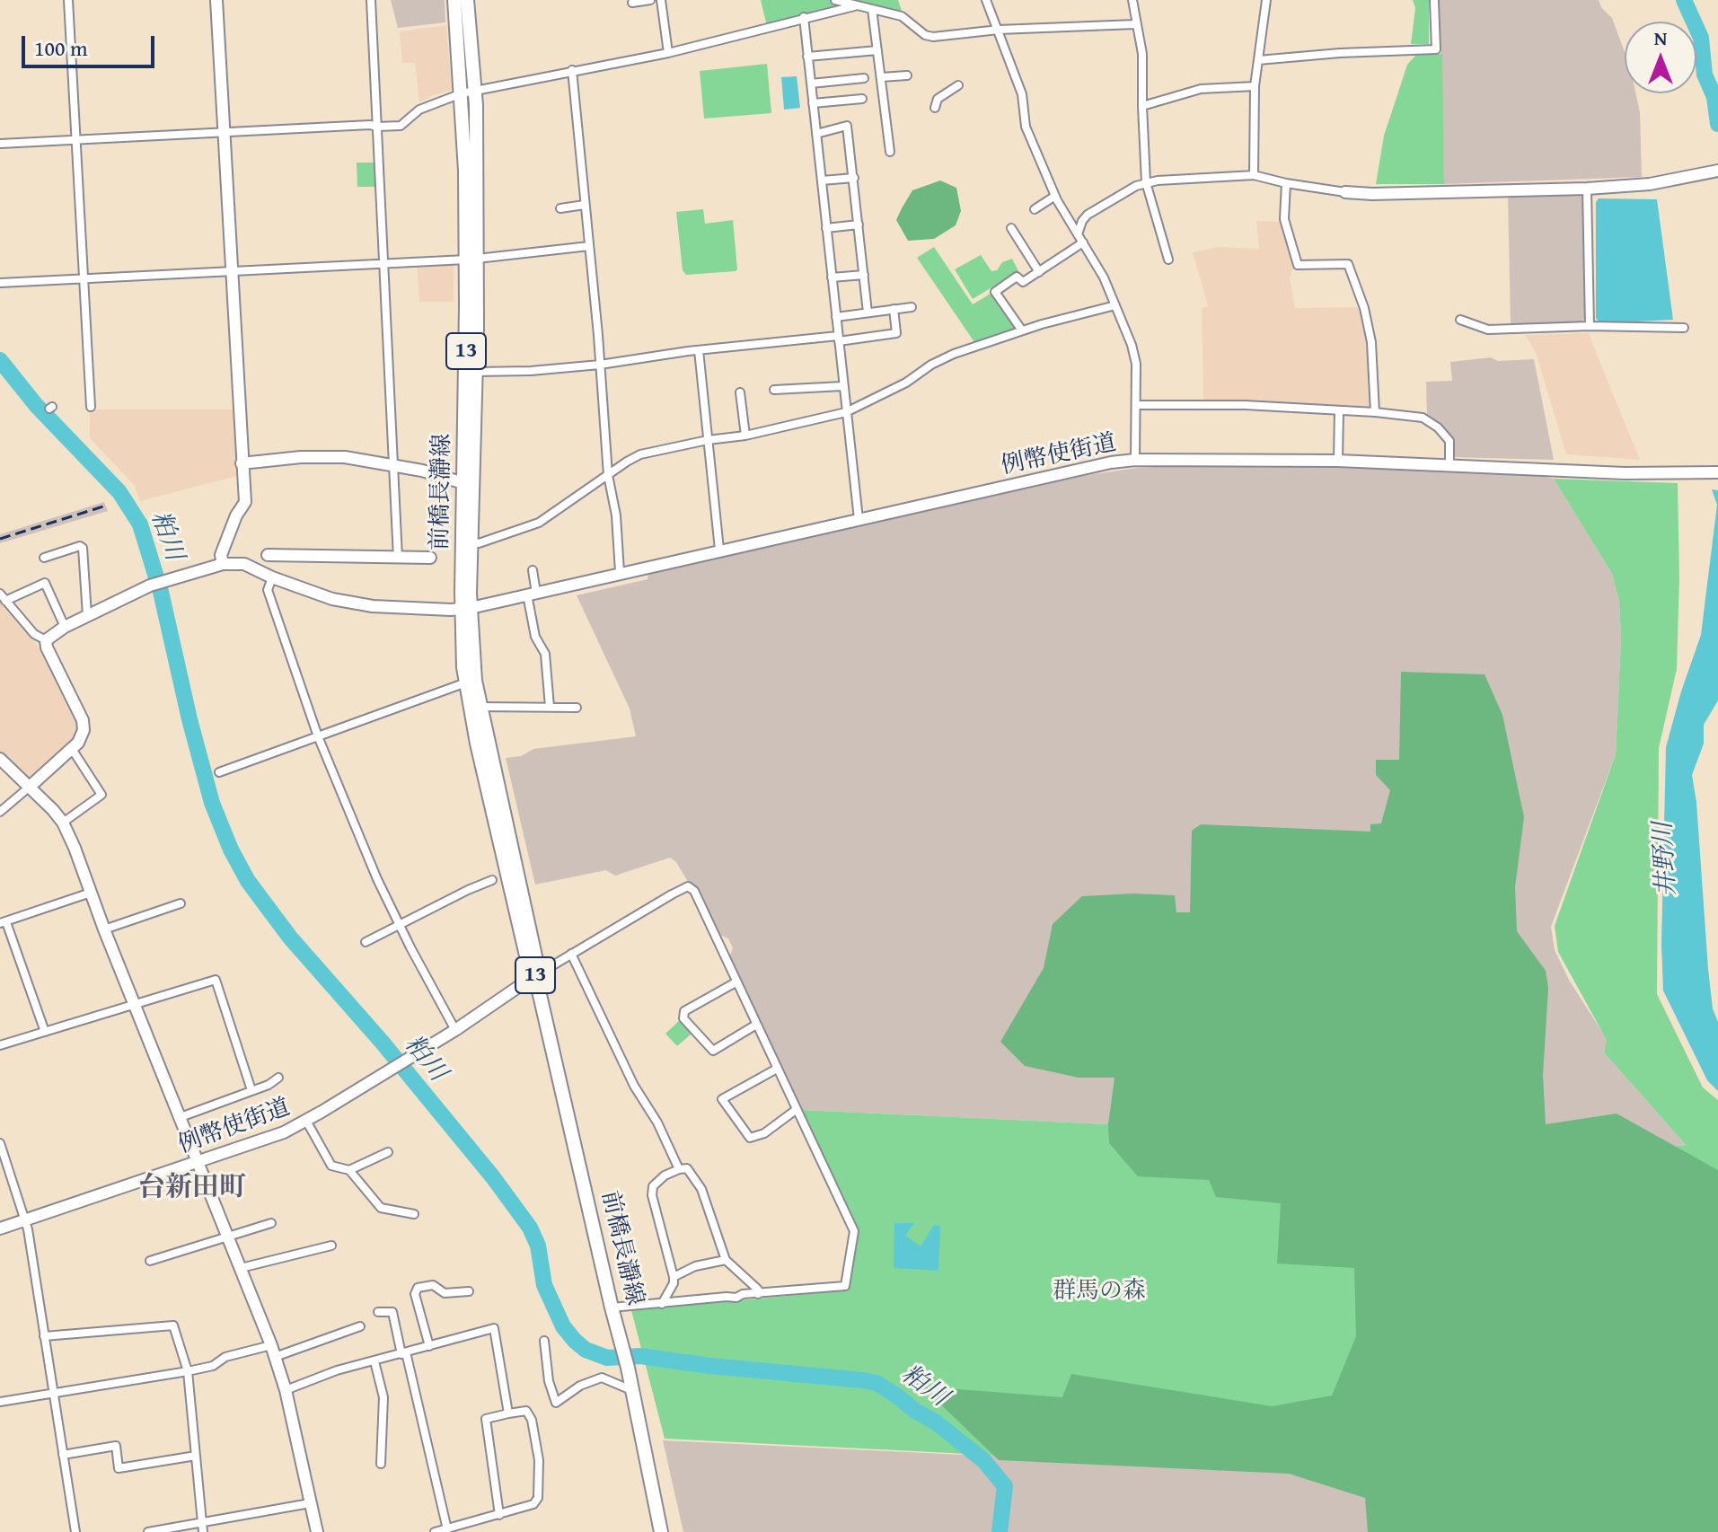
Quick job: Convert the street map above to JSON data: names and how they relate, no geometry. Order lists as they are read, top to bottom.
{
  "streets": {
    "main road": ["13", "前橋長瀞線"],
    "street": ["例幣使街道"]
  },
  "crossings": [
    ["例幣使街道", "前橋長瀞線"]
  ],
  "districts": ["台新田町"],
  "water": ["粕川", "井野川"],
  "parks": ["群馬の森"],
  "scale_bar": "100 m",
  "north": "top"
}
